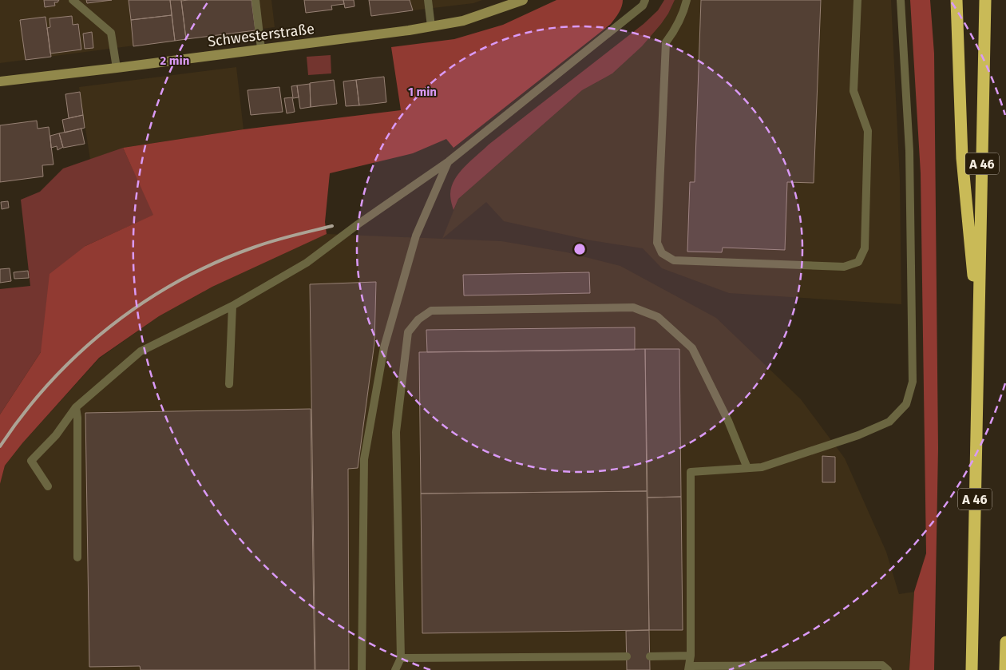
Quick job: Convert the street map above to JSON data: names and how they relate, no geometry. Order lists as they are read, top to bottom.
{
  "streets": {
    "highway": ["A 46"],
    "street": ["Schwesterstraße"]
  },
  "rings": ["2 min", "1 min"]
}
